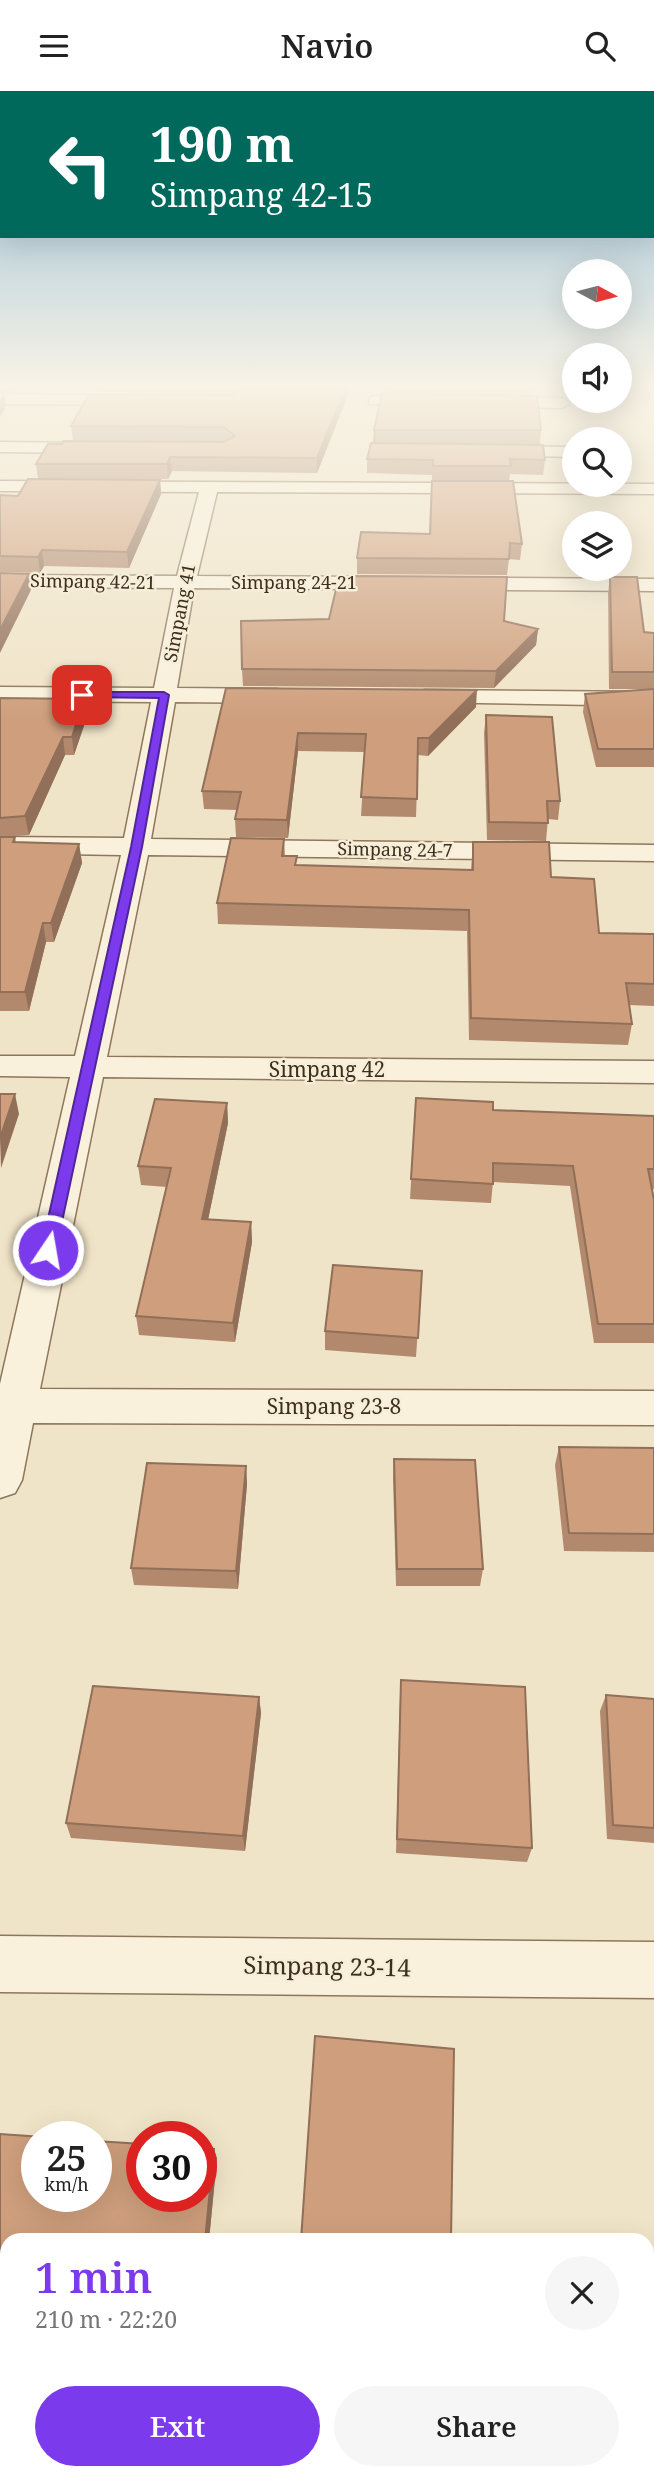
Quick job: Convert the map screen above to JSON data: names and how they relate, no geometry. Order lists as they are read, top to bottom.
{
  "streets": {
    "street": [
      "Simpang 42-21",
      "Simpang 24-21",
      "Simpang 41",
      "Simpang 24-7",
      "Simpang 42",
      "Simpang 23-8",
      "Simpang 23-14"
    ]
  },
  "crossings": [
    ["Simpang 42-21", "Simpang 24-21"],
    ["Simpang 42-21", "Simpang 41"],
    ["Simpang 24-21", "Simpang 41"],
    ["Simpang 41", "Simpang 24-7"],
    ["Simpang 41", "Simpang 42"],
    ["Simpang 41", "Simpang 23-8"]
  ],
  "north": "right",
  "page": {
    "header": "Navio",
    "turn": ["190 m", "Simpang 42-15"],
    "speed": "25 km/h",
    "limit": "30",
    "heading": ["1 min", "210 m · 22:20"],
    "buttons": ["Exit", "Share"]
  }
}
